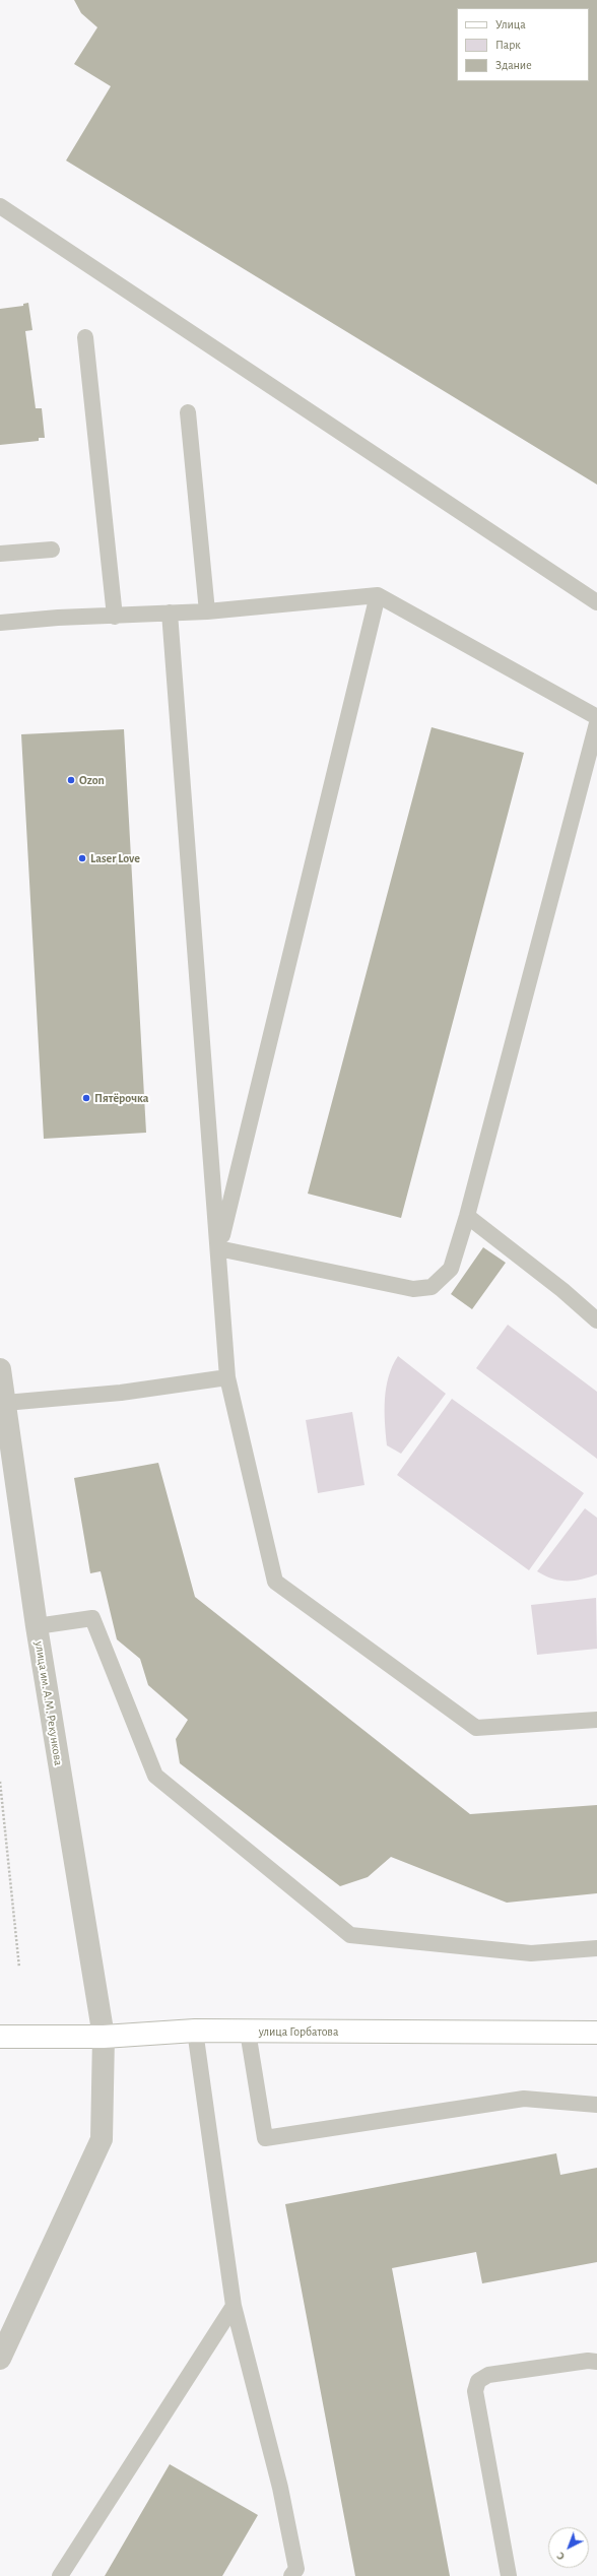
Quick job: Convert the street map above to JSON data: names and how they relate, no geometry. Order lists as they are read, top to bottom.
{
  "streets": {
    "main road": ["улица Горбатова"],
    "street": ["улица им. А.М. Рекункова"]
  },
  "crossings": [
    ["улица им. А.М. Рекункова", "улица Горбатова"]
  ],
  "places": ["Ozon", "Laser Love", "Пятёрочка"],
  "legend": ["Улица", "Парк", "Здание"],
  "north": "bottom left"
}
